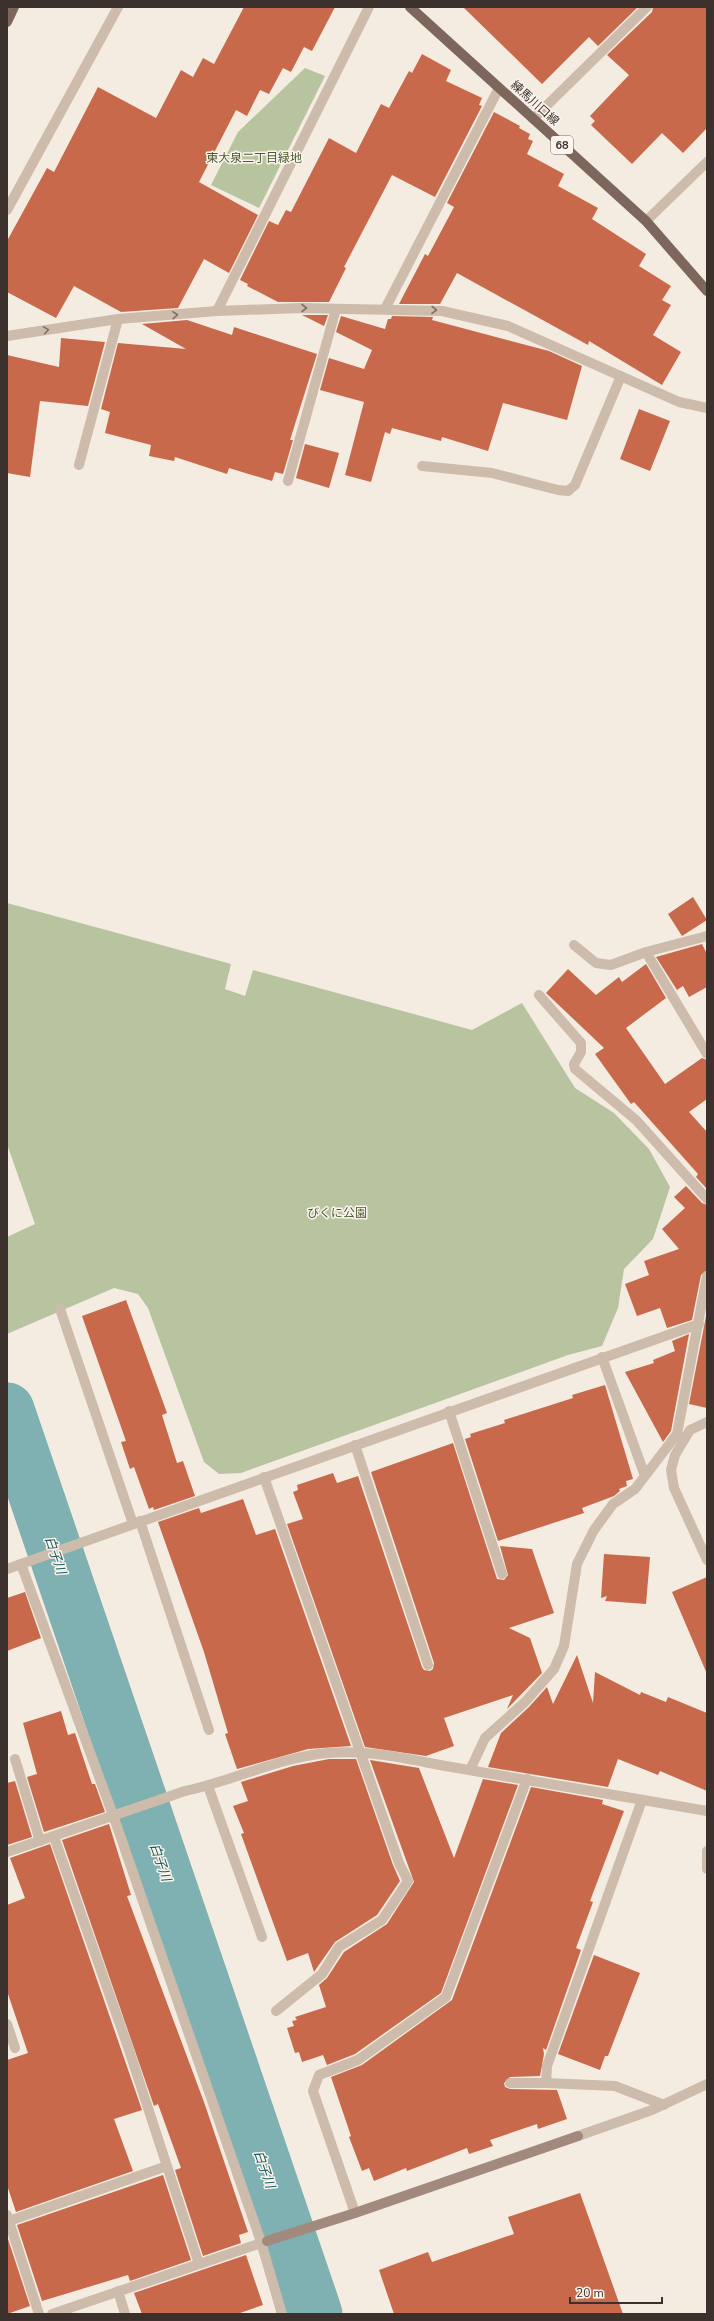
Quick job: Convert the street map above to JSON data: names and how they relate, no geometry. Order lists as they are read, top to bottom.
{
  "streets": {
    "main road": ["練馬川口線", "68"]
  },
  "water": ["白子川"],
  "parks": ["東大泉二丁目緑地", "びくに公園"],
  "scale_bar": "20 m"
}
